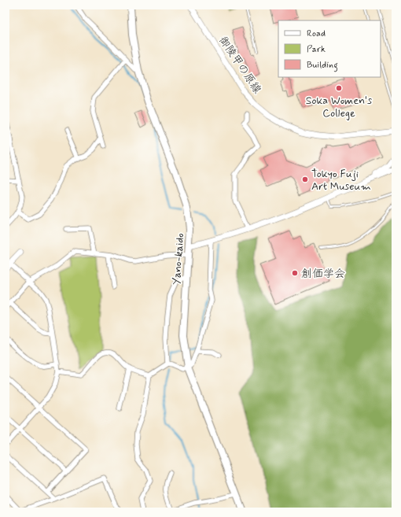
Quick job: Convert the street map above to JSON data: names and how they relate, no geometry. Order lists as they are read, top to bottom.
{
  "streets": {
    "main road": ["Yano-kaido"],
    "street": ["御陵甲の原線"]
  },
  "places": ["Soka Women's College", "Tokyo Fuji Art Museum", "創価学会"],
  "legend": ["Road", "Park", "Building"]
}
